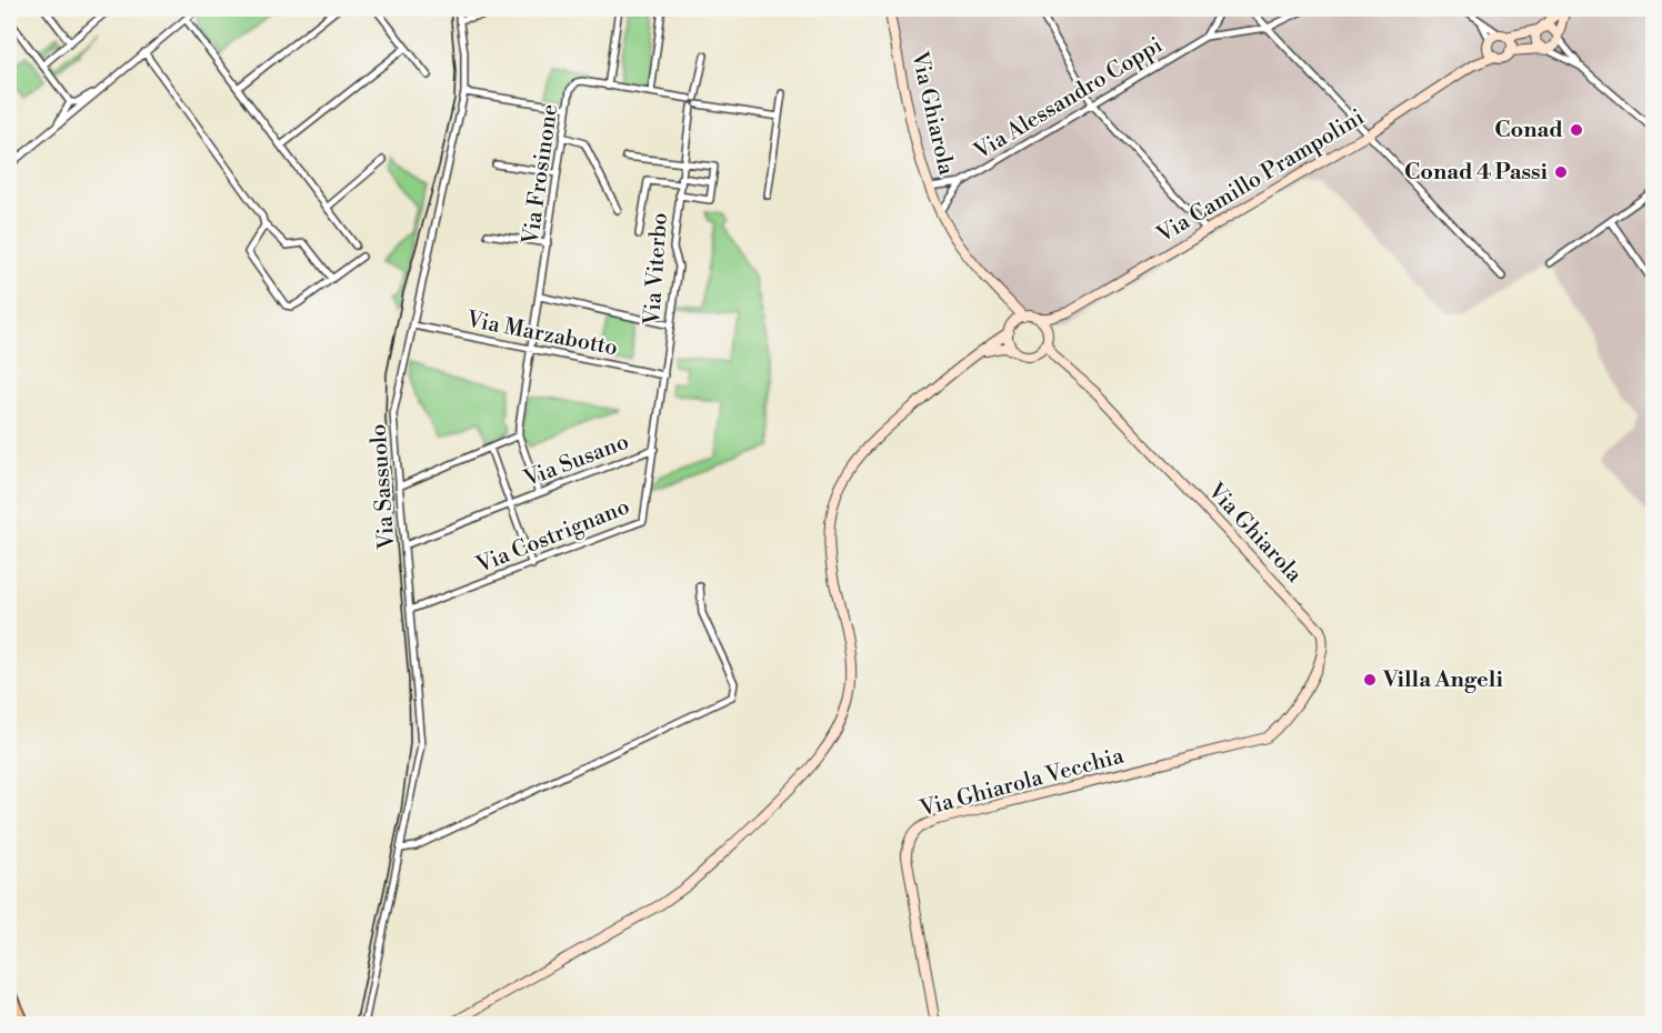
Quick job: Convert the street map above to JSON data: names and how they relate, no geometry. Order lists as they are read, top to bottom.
{
  "streets": {
    "main road": ["Via Ghiarola", "Via Camillo Prampolini", "Via Ghiarola Vecchia"],
    "street": [
      "Via Alessandro Coppi",
      "Via Frosinone",
      "Via Viterbo",
      "Via Marzabotto",
      "Via Susano",
      "Via Sassuolo",
      "Via Costrignano"
    ]
  },
  "crossings": [
    ["Via Alessandro Coppi", "Via Ghiarola"],
    ["Via Ghiarola", "Via Camillo Prampolini"],
    ["Via Ghiarola", "Via Ghiarola Vecchia"],
    ["Via Frosinone", "Via Viterbo"],
    ["Via Frosinone", "Via Marzabotto"],
    ["Via Viterbo", "Via Marzabotto"],
    ["Via Viterbo", "Via Susano"],
    ["Via Viterbo", "Via Costrignano"],
    ["Via Marzabotto", "Via Sassuolo"],
    ["Via Susano", "Via Sassuolo"],
    ["Via Susano", "Via Costrignano"],
    ["Via Sassuolo", "Via Costrignano"]
  ],
  "places": ["Conad", "Conad 4 Passi", "Villa Angeli"]
}
